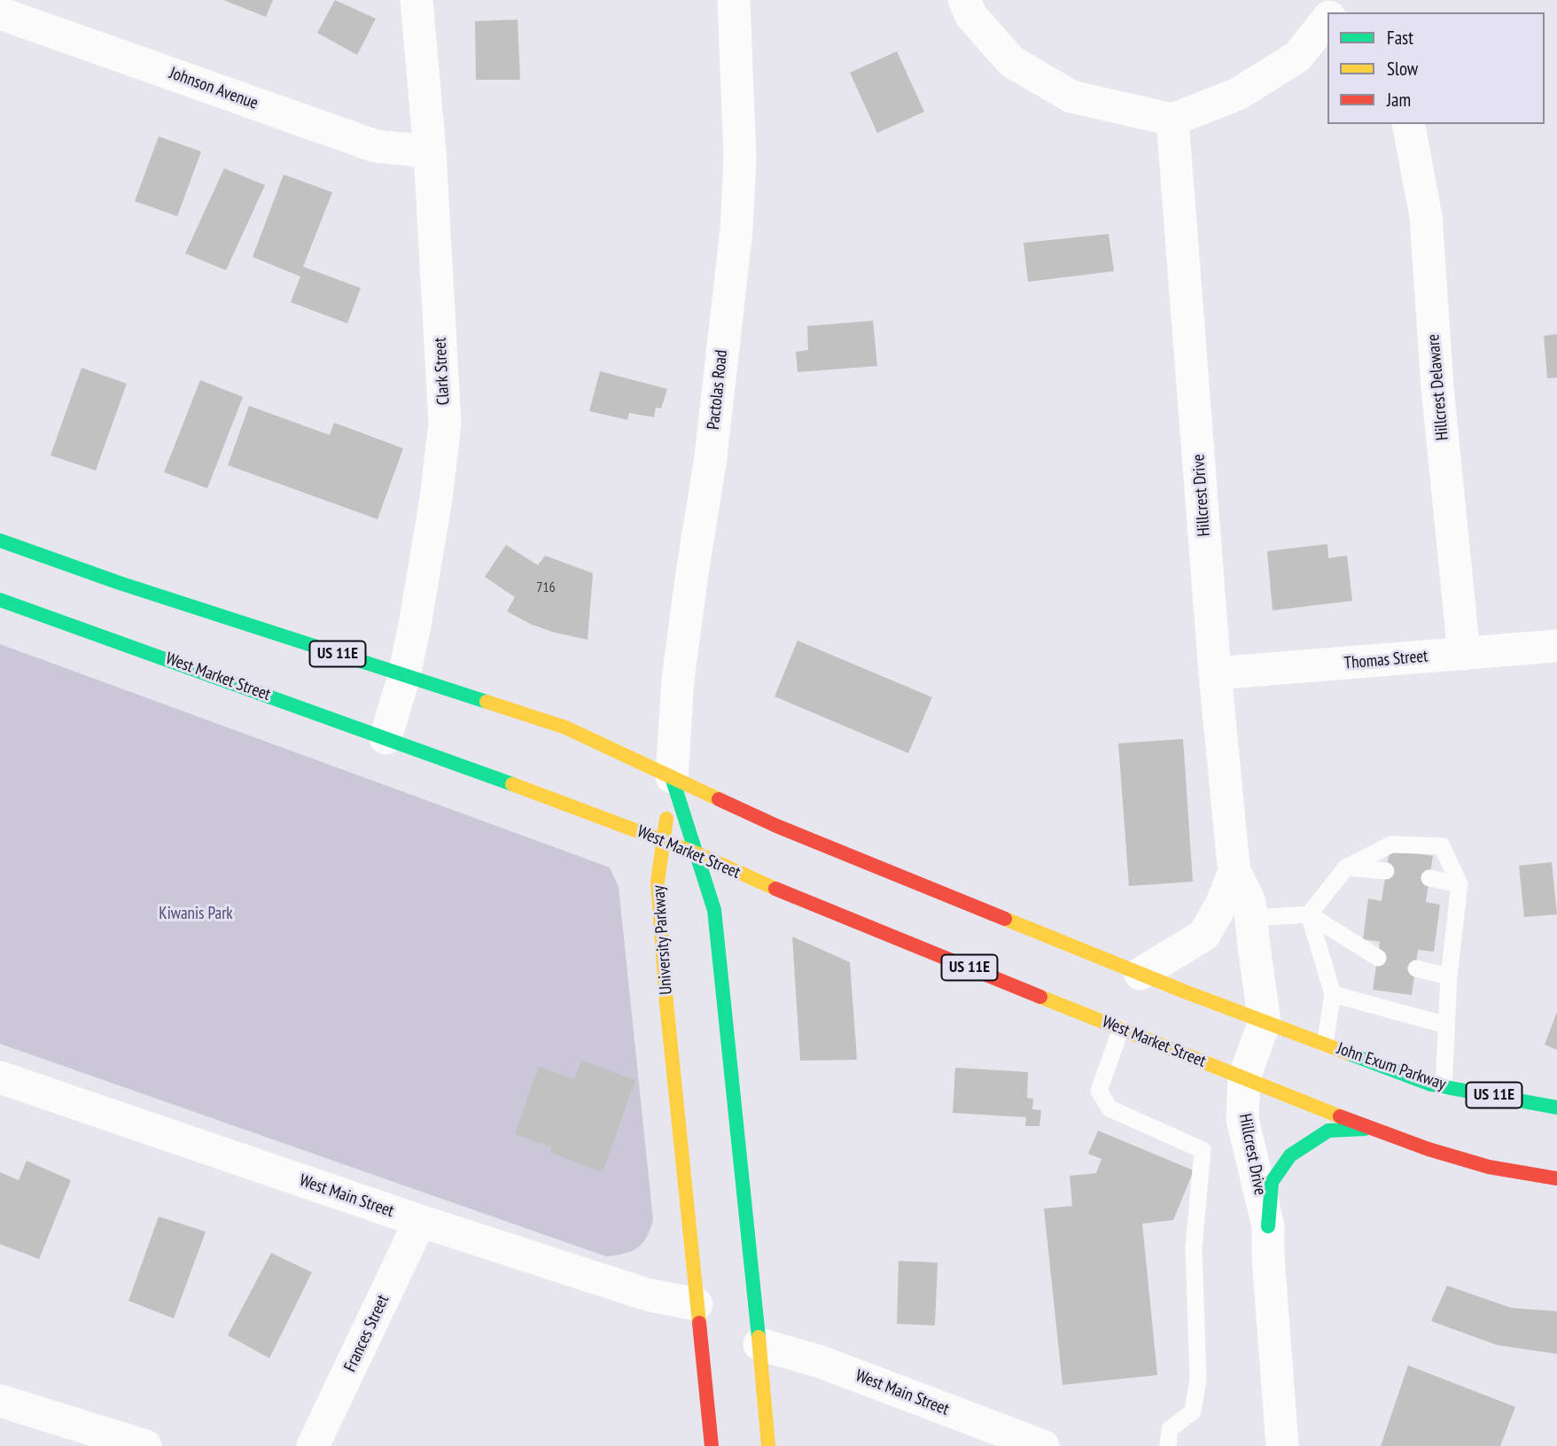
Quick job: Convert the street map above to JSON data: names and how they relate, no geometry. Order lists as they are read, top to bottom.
{
  "streets": {
    "main road": [
      "US 11E",
      "West Market Street",
      "University Parkway",
      "John Exum Parkway"
    ],
    "street": [
      "Johnson Avenue",
      "Clark Street",
      "Hillcrest Delaware",
      "Pactolas Road",
      "Hillcrest Drive",
      "Thomas Street",
      "West Main Street",
      "Frances Street"
    ]
  },
  "crossings": [
    ["Johnson Avenue", "Clark Street"],
    ["Clark Street", "US 11E"],
    ["Clark Street", "West Market Street"],
    ["Hillcrest Delaware", "Thomas Street"],
    ["Pactolas Road", "US 11E"],
    ["Pactolas Road", "University Parkway"],
    ["Hillcrest Drive", "US 11E"],
    ["Hillcrest Drive", "Thomas Street"],
    ["Hillcrest Drive", "West Market Street"],
    ["Hillcrest Drive", "John Exum Parkway"],
    ["US 11E", "West Market Street"],
    ["US 11E", "University Parkway"],
    ["US 11E", "John Exum Parkway"],
    ["West Market Street", "University Parkway"],
    ["University Parkway", "West Main Street"],
    ["West Main Street", "Frances Street"]
  ],
  "parks": ["Kiwanis Park"],
  "house_numbers": ["716"],
  "legend": ["Fast", "Slow", "Jam"]
}
